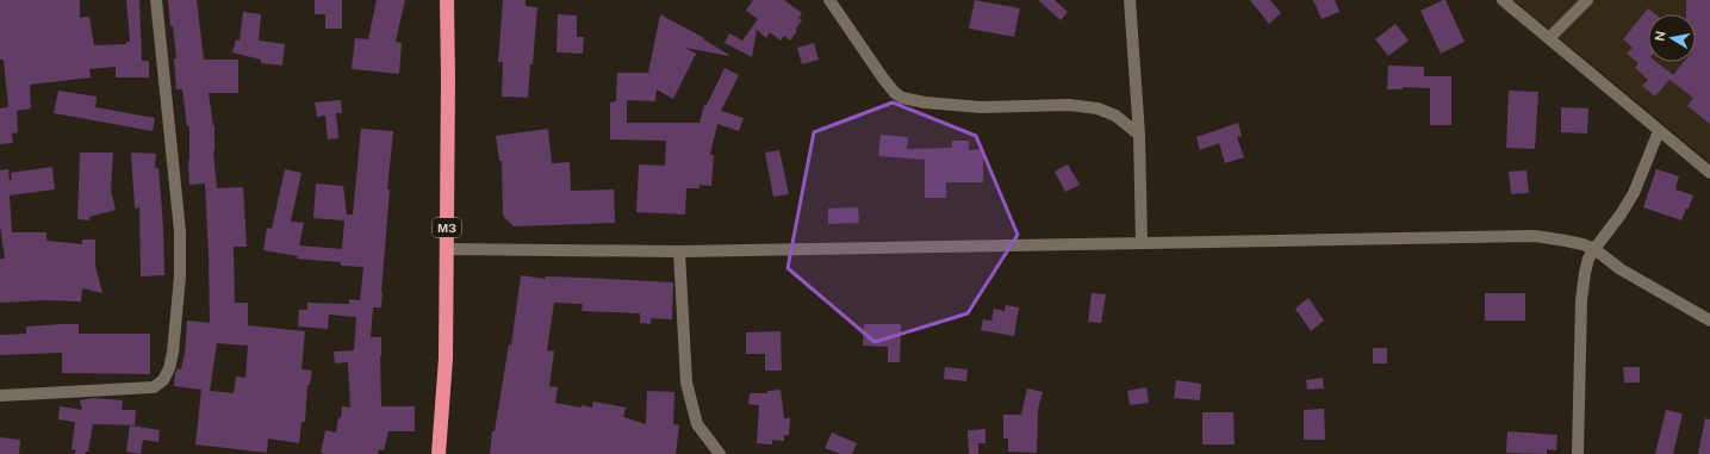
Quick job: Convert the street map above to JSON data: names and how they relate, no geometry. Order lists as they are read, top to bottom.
{
  "streets": {
    "highway": ["M3"]
  },
  "north": "left"
}
